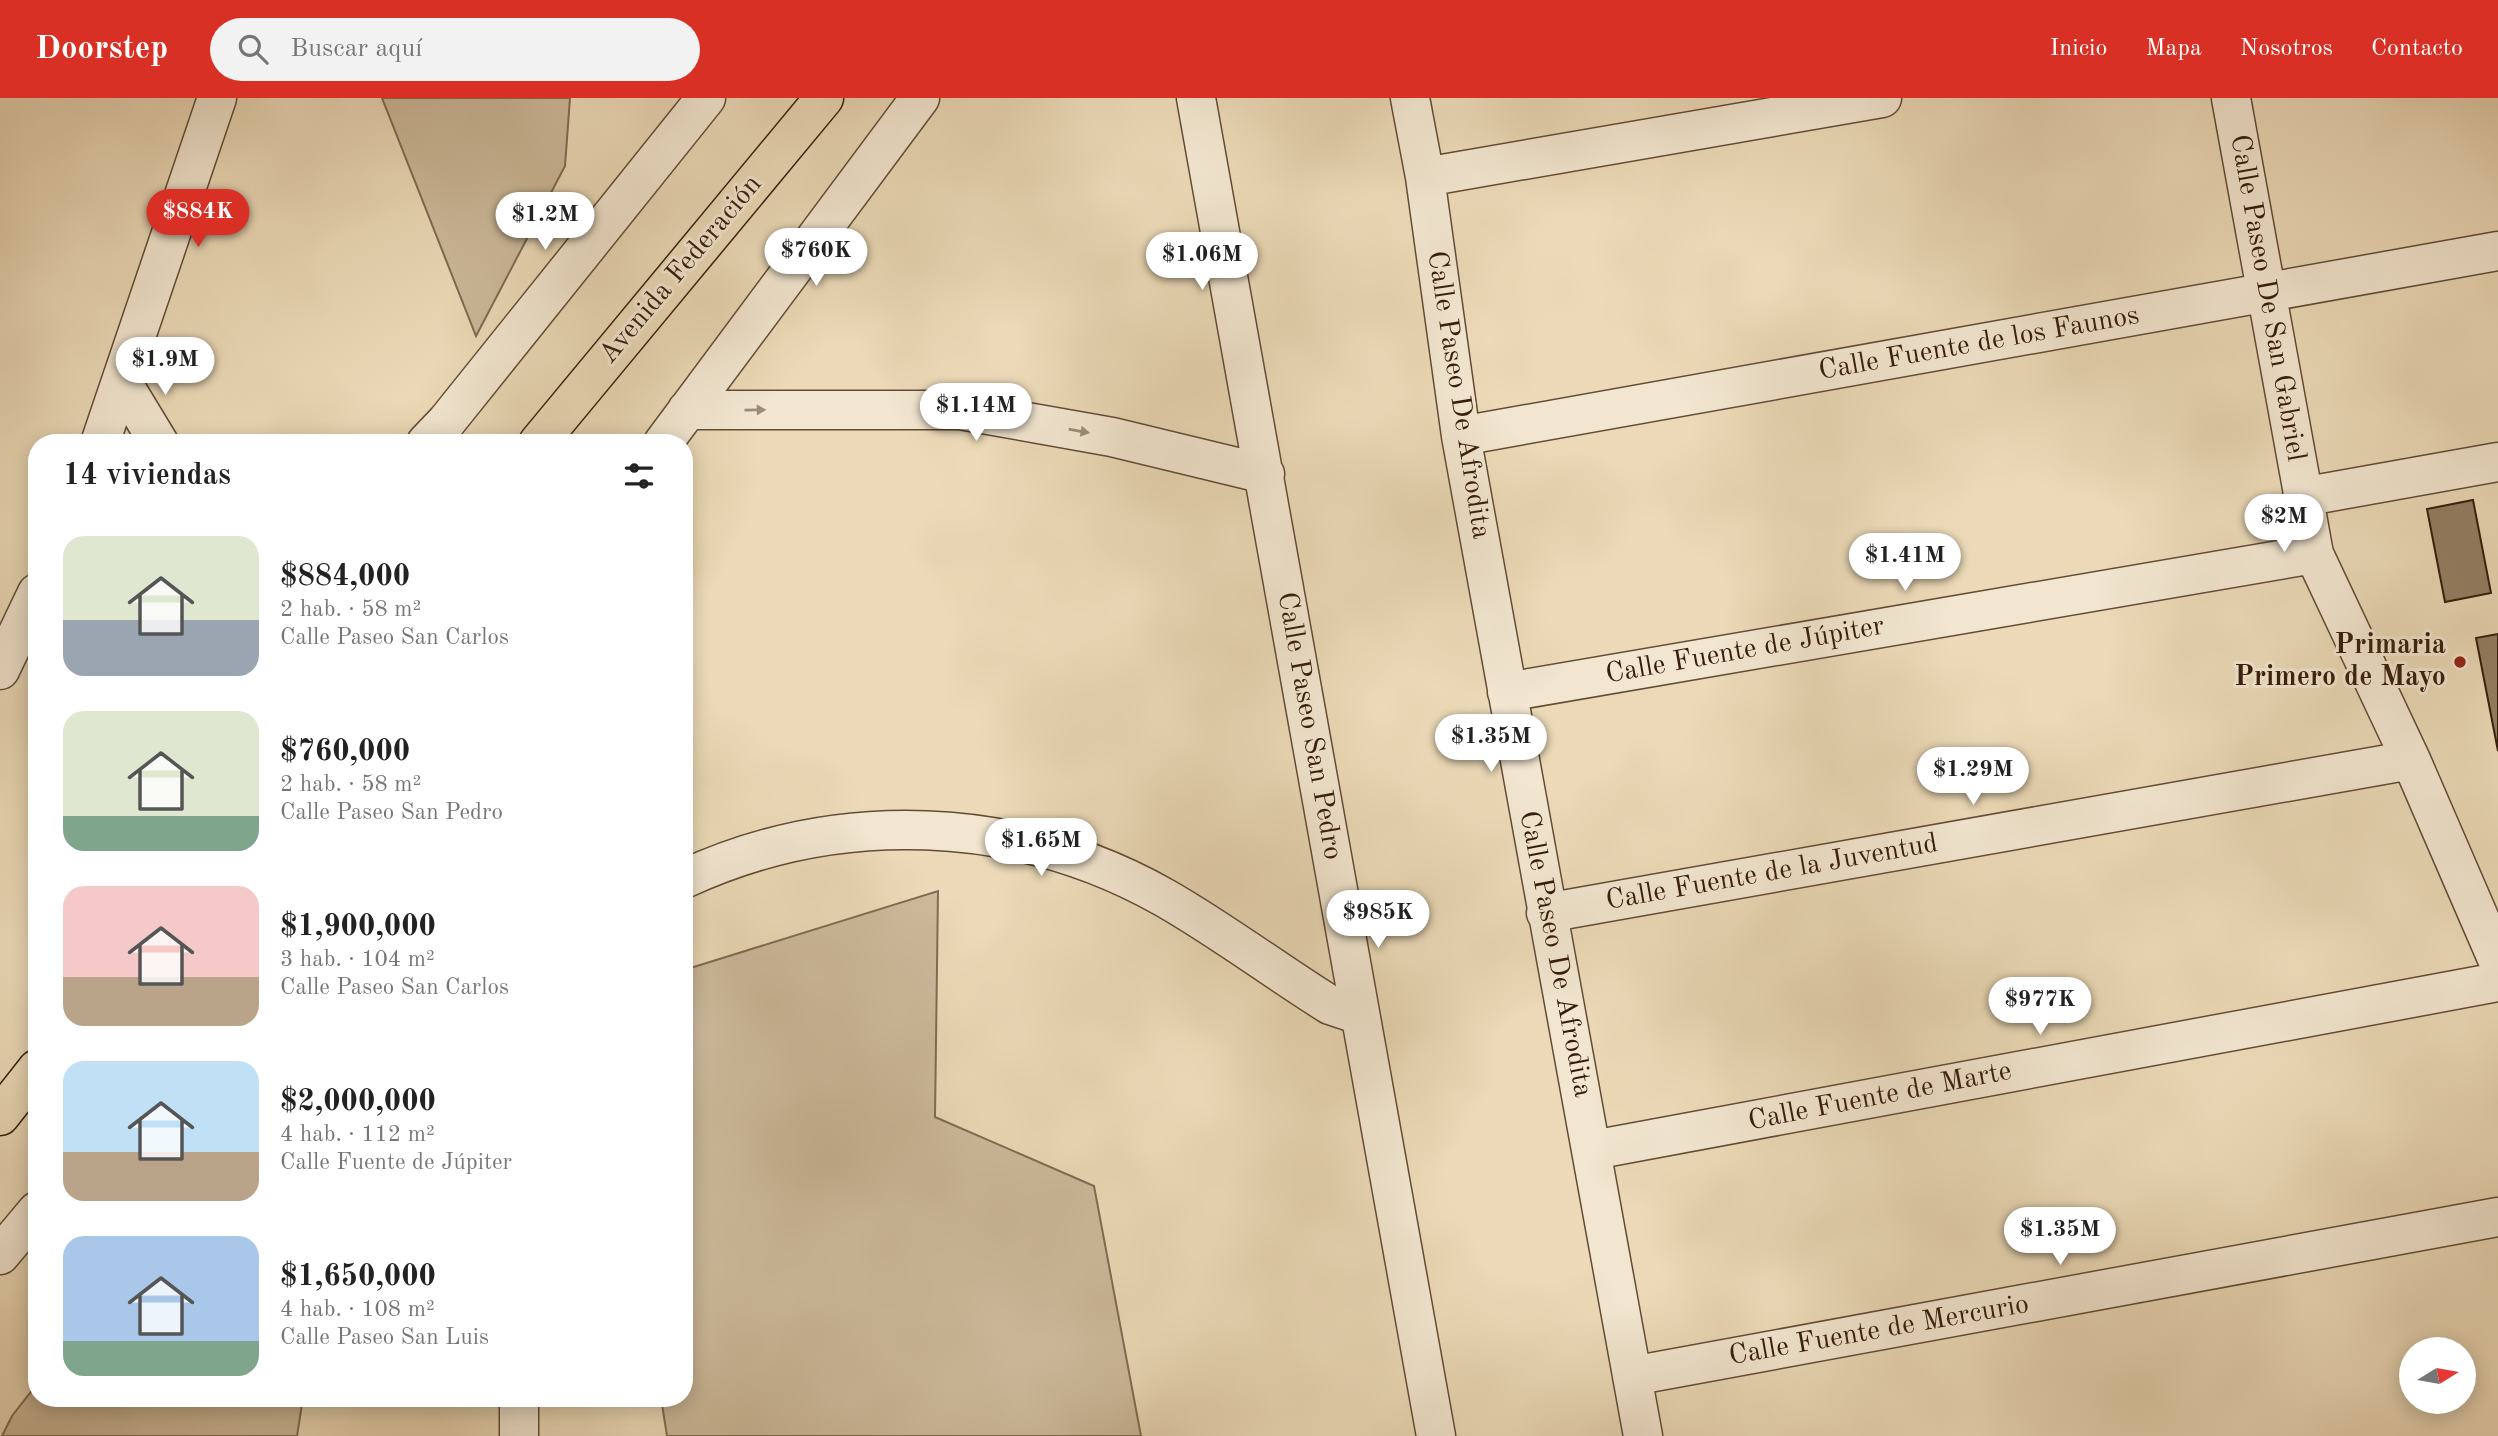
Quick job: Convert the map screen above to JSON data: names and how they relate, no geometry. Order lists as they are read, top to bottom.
{
  "streets": {
    "main road": ["Avenida Federación"],
    "street": [
      "Calle Paseo De San Gabriel",
      "Calle Fuente de los Faunos",
      "Calle Paseo De Afrodita",
      "Calle Fuente de Júpiter",
      "Calle Paseo San Pedro",
      "Calle Fuente de la Juventud",
      "Calle Fuente de Marte",
      "Calle Fuente de Mercurio"
    ]
  },
  "crossings": [
    ["Calle Paseo De San Gabriel", "Calle Fuente de los Faunos"],
    ["Calle Paseo De San Gabriel", "Calle Fuente de Júpiter"],
    ["Calle Paseo De San Gabriel", "Calle Fuente de la Juventud"],
    ["Calle Fuente de los Faunos", "Calle Paseo De Afrodita"],
    ["Calle Paseo De Afrodita", "Calle Fuente de Júpiter"],
    ["Calle Paseo De Afrodita", "Calle Fuente de la Juventud"],
    ["Calle Paseo De Afrodita", "Calle Fuente de Marte"],
    ["Calle Paseo De Afrodita", "Calle Fuente de Mercurio"]
  ],
  "places": ["Primaria Primero de Mayo"],
  "north": "right",
  "page": {
    "header": "Doorstep",
    "search": "Buscar aquí",
    "nav": [
      "Inicio",
      "Mapa",
      "Nosotros",
      "Contacto"
    ],
    "price": [
      "$884K",
      "$1.2M",
      "$760K",
      "$1.06M",
      "$1.9M",
      "$1.14M",
      "$2M",
      "$1.41M",
      "$1.35M",
      "$1.29M",
      "$1.65M",
      "$985K",
      "$977K",
      "$1.35M"
    ],
    "heading": "14 viviendas",
    "list": [
      {
        "name": "$884,000",
        "note": "2 hab. · 58 m² · Calle Paseo San Carlos"
      },
      {
        "name": "$760,000",
        "note": "2 hab. · 58 m² · Calle Paseo San Pedro"
      },
      {
        "name": "$1,900,000",
        "note": "3 hab. · 104 m² · Calle Paseo San Carlos"
      },
      {
        "name": "$2,000,000",
        "note": "4 hab. · 112 m² · Calle Fuente de Júpiter"
      },
      {
        "name": "$1,650,000",
        "note": "4 hab. · 108 m² · Calle Paseo San Luis"
      }
    ]
  }
}
